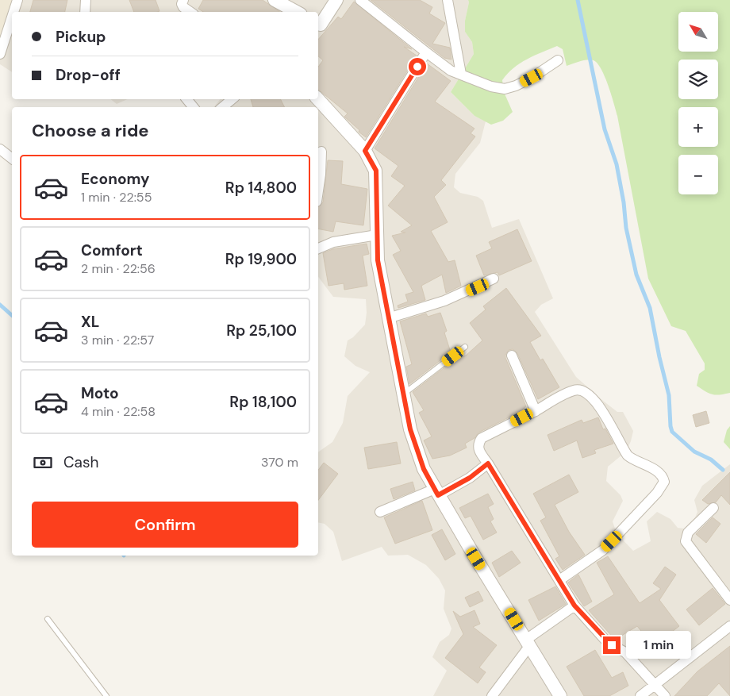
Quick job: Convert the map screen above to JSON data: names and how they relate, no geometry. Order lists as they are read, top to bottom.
{
  "north": "top left",
  "page": {
    "map_buttons": ["+", "−"],
    "banner": ["Pickup", "Drop-off"],
    "heading": "Choose a ride",
    "list": [
      {
        "name": "Economy",
        "note": "1 min · 22:55",
        "value": "Rp 14,800"
      },
      {
        "name": "Comfort",
        "note": "2 min · 22:56",
        "value": "Rp 19,900"
      },
      {
        "name": "XL",
        "note": "3 min · 22:57",
        "value": "Rp 25,100"
      },
      {
        "name": "Moto",
        "note": "4 min · 22:58",
        "value": "Rp 18,100"
      }
    ],
    "pay": ["Cash", "370 m"],
    "buttons": "Confirm",
    "bubble": "1 min"
  }
}
